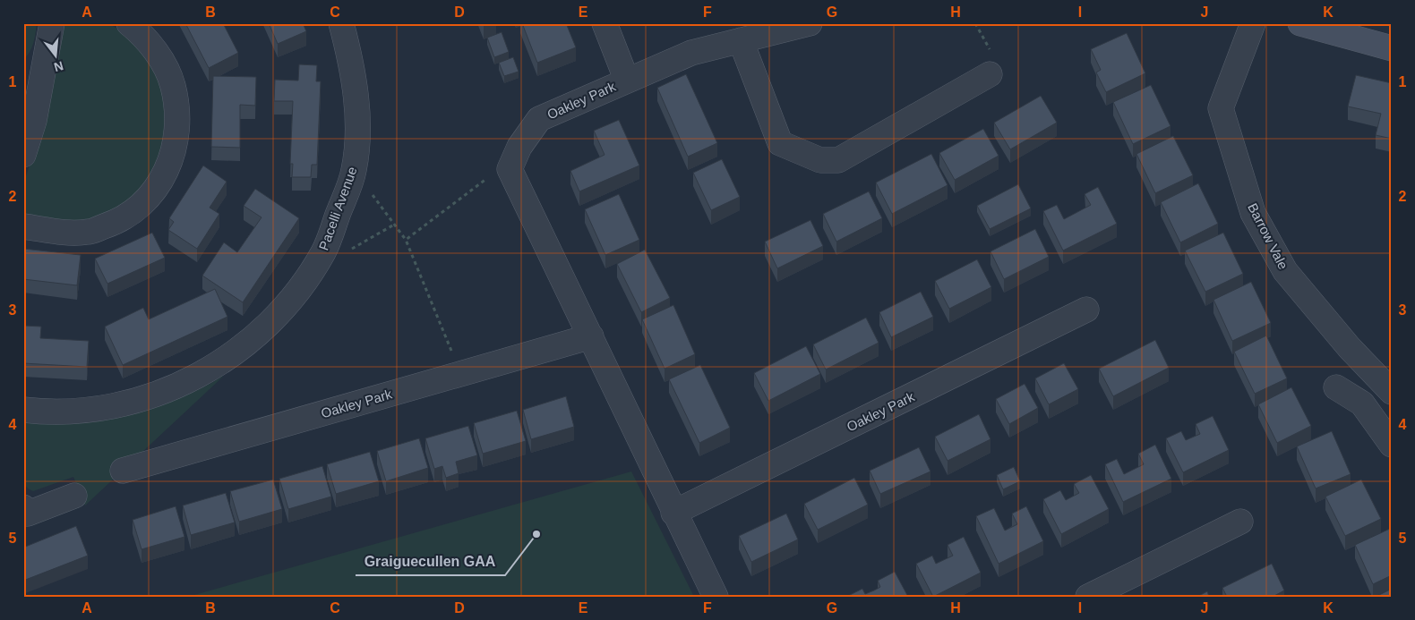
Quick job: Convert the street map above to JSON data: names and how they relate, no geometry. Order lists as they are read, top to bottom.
{
  "streets": {
    "street": ["Oakley Park", "Pacelli Avenue", "Barrow Vale"]
  },
  "places": ["Graiguecullen GAA"],
  "north": "bottom",
  "grid": {
    "columns": [
      "A",
      "B",
      "C",
      "D",
      "E",
      "F",
      "G",
      "H",
      "I",
      "J",
      "K"
    ],
    "rows": [
      "1",
      "2",
      "3",
      "4",
      "5"
    ]
  }
}
